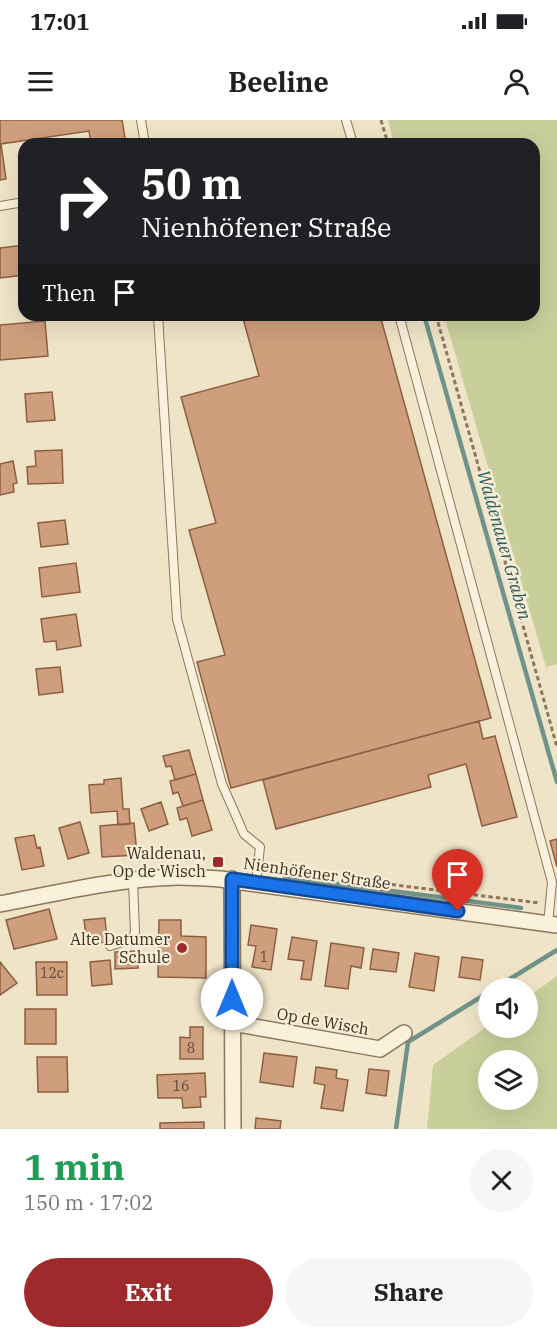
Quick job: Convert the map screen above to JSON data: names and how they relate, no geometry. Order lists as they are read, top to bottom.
{
  "streets": {
    "street": ["Nienhöfener Straße", "Op de Wisch"]
  },
  "water": ["Waldenauer Graben"],
  "places": {
    "transit": ["Waldenau, Op de Wisch"],
    "other": ["Alte Datumer Schule"]
  },
  "house_numbers": [
    "1",
    "12c",
    "8",
    "16"
  ],
  "page": {
    "status": "17:01",
    "header": "Beeline",
    "turn": ["50 m", "Nienhöfener Straße"],
    "then": "Then",
    "heading": ["1 min", "150 m · 17:02"],
    "buttons": ["Exit", "Share"]
  }
}
